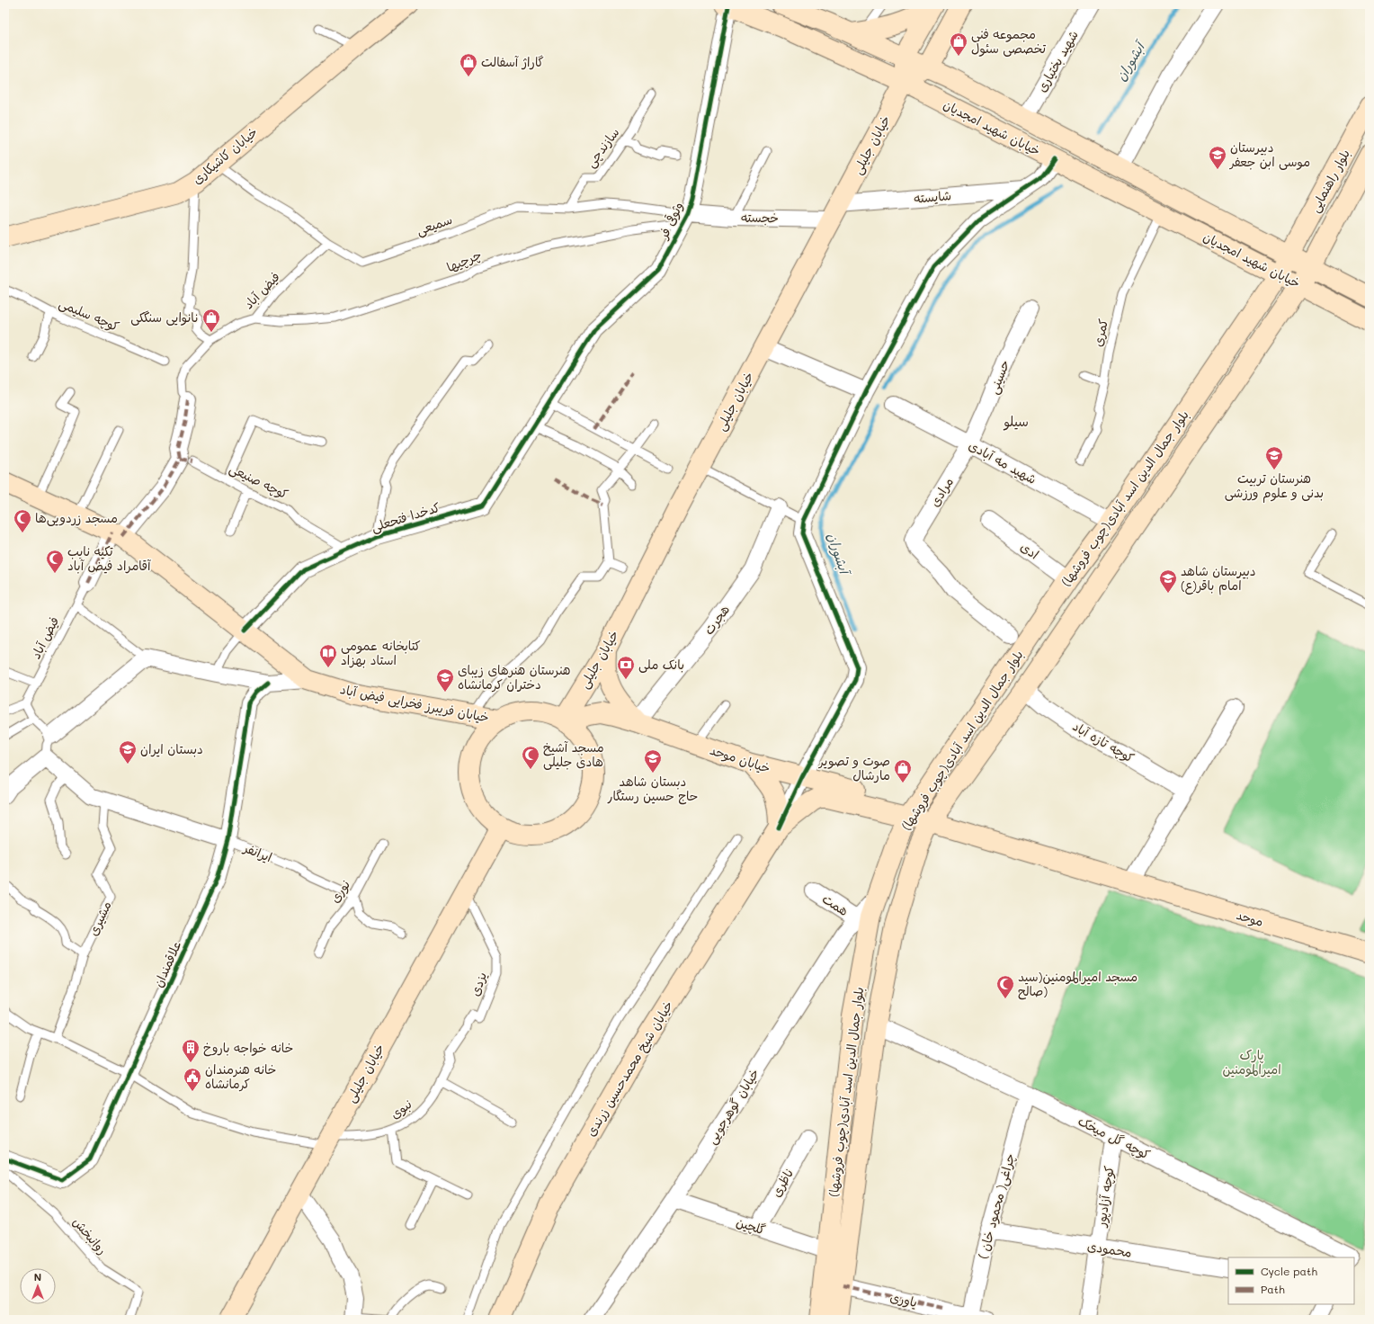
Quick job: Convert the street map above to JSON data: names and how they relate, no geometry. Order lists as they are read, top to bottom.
{
  "streets": {
    "main road": [
      "خیابان شهید امجدیان",
      "خیابان جلیلی",
      "خیابان کاشیکاری",
      "بلوار راهنمایی",
      "بلوار جمال الدین اسد آبادی(چوب فروشها)",
      "خیابان فریبرز فخرایی فیض آباد",
      "خیابان موحد",
      "موحد",
      "خیابان شیخ محمدحسین زرندی"
    ],
    "street": [
      "شهید بختیاری",
      "شایسته",
      "خجسته",
      "وثوقی فر",
      "حسینی",
      "شهید مه آبادی",
      "مرادی",
      "کدخدا فتحعلی",
      "ادی",
      "هجرت",
      "کوچه تازه آباد",
      "ایرانفر",
      "همت",
      "علاقمندان",
      "خیابان گوهرجویی",
      "کوچه گل میخک",
      "ناظری",
      "کوچه آزادپور",
      "چراغی( محمود خان )",
      "گلچین",
      "محمودی",
      "یاوری"
    ],
    "lane": [
      "سازندچی",
      "سمیعی",
      "چرچیها",
      "فیض آباد",
      "کوچه سلیمی",
      "کمری",
      "کوچه صنیعی",
      "نوری",
      "مشیری",
      "یزدی",
      "نبوی",
      "روانبخش"
    ]
  },
  "crossings": [
    ["شهید بختیاری", "خیابان شهید امجدیان"],
    ["خیابان شهید امجدیان", "خیابان جلیلی"],
    ["خیابان شهید امجدیان", "بلوار راهنمایی"],
    ["خیابان شهید امجدیان", "وثوقی فر"],
    ["خیابان شهید امجدیان", "کمری"],
    ["خیابان شهید امجدیان", "بلوار جمال الدین اسد آبادی(چوب فروشها)"],
    ["خیابان جلیلی", "شایسته"],
    ["خیابان جلیلی", "خجسته"],
    ["خیابان جلیلی", "خیابان فریبرز فخرایی فیض آباد"],
    ["خیابان جلیلی", "خیابان موحد"],
    ["خیابان جلیلی", "یزدی"],
    ["خیابان جلیلی", "نبوی"],
    ["سازندچی", "سمیعی"],
    ["خیابان کاشیکاری", "سمیعی"],
    ["بلوار راهنمایی", "بلوار جمال الدین اسد آبادی(چوب فروشها)"],
    ["شایسته", "خجسته"],
    ["خجسته", "وثوقی فر"],
    ["خجسته", "سمیعی"],
    ["خجسته", "چرچیها"],
    ["وثوقی فر", "سمیعی"],
    ["وثوقی فر", "چرچیها"],
    ["وثوقی فر", "کدخدا فتحعلی"],
    ["سمیعی", "چرچیها"],
    ["سمیعی", "فیض آباد"],
    ["چرچیها", "فیض آباد"],
    ["حسینی", "شهید مه آبادی"],
    ["حسینی", "مرادی"],
    ["شهید مه آبادی", "مرادی"],
    ["شهید مه آبادی", "بلوار جمال الدین اسد آبادی(چوب فروشها)"],
    ["کوچه صنیعی", "کدخدا فتحعلی"],
    ["بلوار جمال الدین اسد آبادی(چوب فروشها)", "ادی"],
    ["بلوار جمال الدین اسد آبادی(چوب فروشها)", "کوچه تازه آباد"],
    ["بلوار جمال الدین اسد آبادی(چوب فروشها)", "خیابان موحد"],
    ["بلوار جمال الدین اسد آبادی(چوب فروشها)", "موحد"],
    ["بلوار جمال الدین اسد آبادی(چوب فروشها)", "خیابان گوهرجویی"],
    ["بلوار جمال الدین اسد آبادی(چوب فروشها)", "کوچه گل میخک"],
    ["بلوار جمال الدین اسد آبادی(چوب فروشها)", "گلچین"],
    ["بلوار جمال الدین اسد آبادی(چوب فروشها)", "یاوری"],
    ["کدخدا فتحعلی", "خیابان فریبرز فخرایی فیض آباد"],
    ["هجرت", "خیابان موحد"],
    ["خیابان فریبرز فخرایی فیض آباد", "خیابان موحد"],
    ["خیابان موحد", "موحد"],
    ["ایرانفر", "نوری"],
    ["ایرانفر", "مشیری"],
    ["ایرانفر", "علاقمندان"],
    ["همت", "خیابان گوهرجویی"],
    ["مشیری", "نبوی"],
    ["علاقمندان", "نبوی"],
    ["یزدی", "نبوی"],
    ["خیابان گوهرجویی", "گلچین"],
    ["کوچه گل میخک", "کوچه آزادپور"],
    ["کوچه گل میخک", "چراغی( محمود خان )"],
    ["ناظری", "گلچین"],
    ["کوچه آزادپور", "محمودی"],
    ["چراغی( محمود خان )", "محمودی"],
    ["چراغی( محمود خان )", "یاوری"]
  ],
  "districts": ["سیلو"],
  "water": ["آبشوران"],
  "parks": ["پارک امیرالمومنین"],
  "places": {
    "shop": [
      "مجموعه فنی تخصصی سئول",
      "گاراژ آسفالت",
      "نانوایی سنگکی",
      "صوت و تصویر مارشال"
    ],
    "school or university": [
      "دبیرستان موسی ابن جعفر",
      "هنرستان تربیت بدنی و علوم ورزشی",
      "دبیرستان شاهد امام باقر(ع)",
      "هنرستان هنرهای زیبای دختران کرمانشاه",
      "دبستان ایران",
      "دبستان شاهد حاج حسین رستگار"
    ],
    "mosque": [
      "مسجد زردویی‌ها",
      "تکیه نایب آقامراد فیض آباد",
      "مسجد آشیخ هادی جلیلی",
      "مسجد امیرالمومنین(سید صالح)"
    ],
    "library": ["کتابخانه عمومی استاد بهزاد"],
    "bank": ["بانک ملی"],
    "building": ["خانه خواجه باروخ"],
    "public building": ["خانه هنرمندان کرمانشاه"]
  },
  "legend": ["Cycle path", "Path"],
  "north": "top"
}
